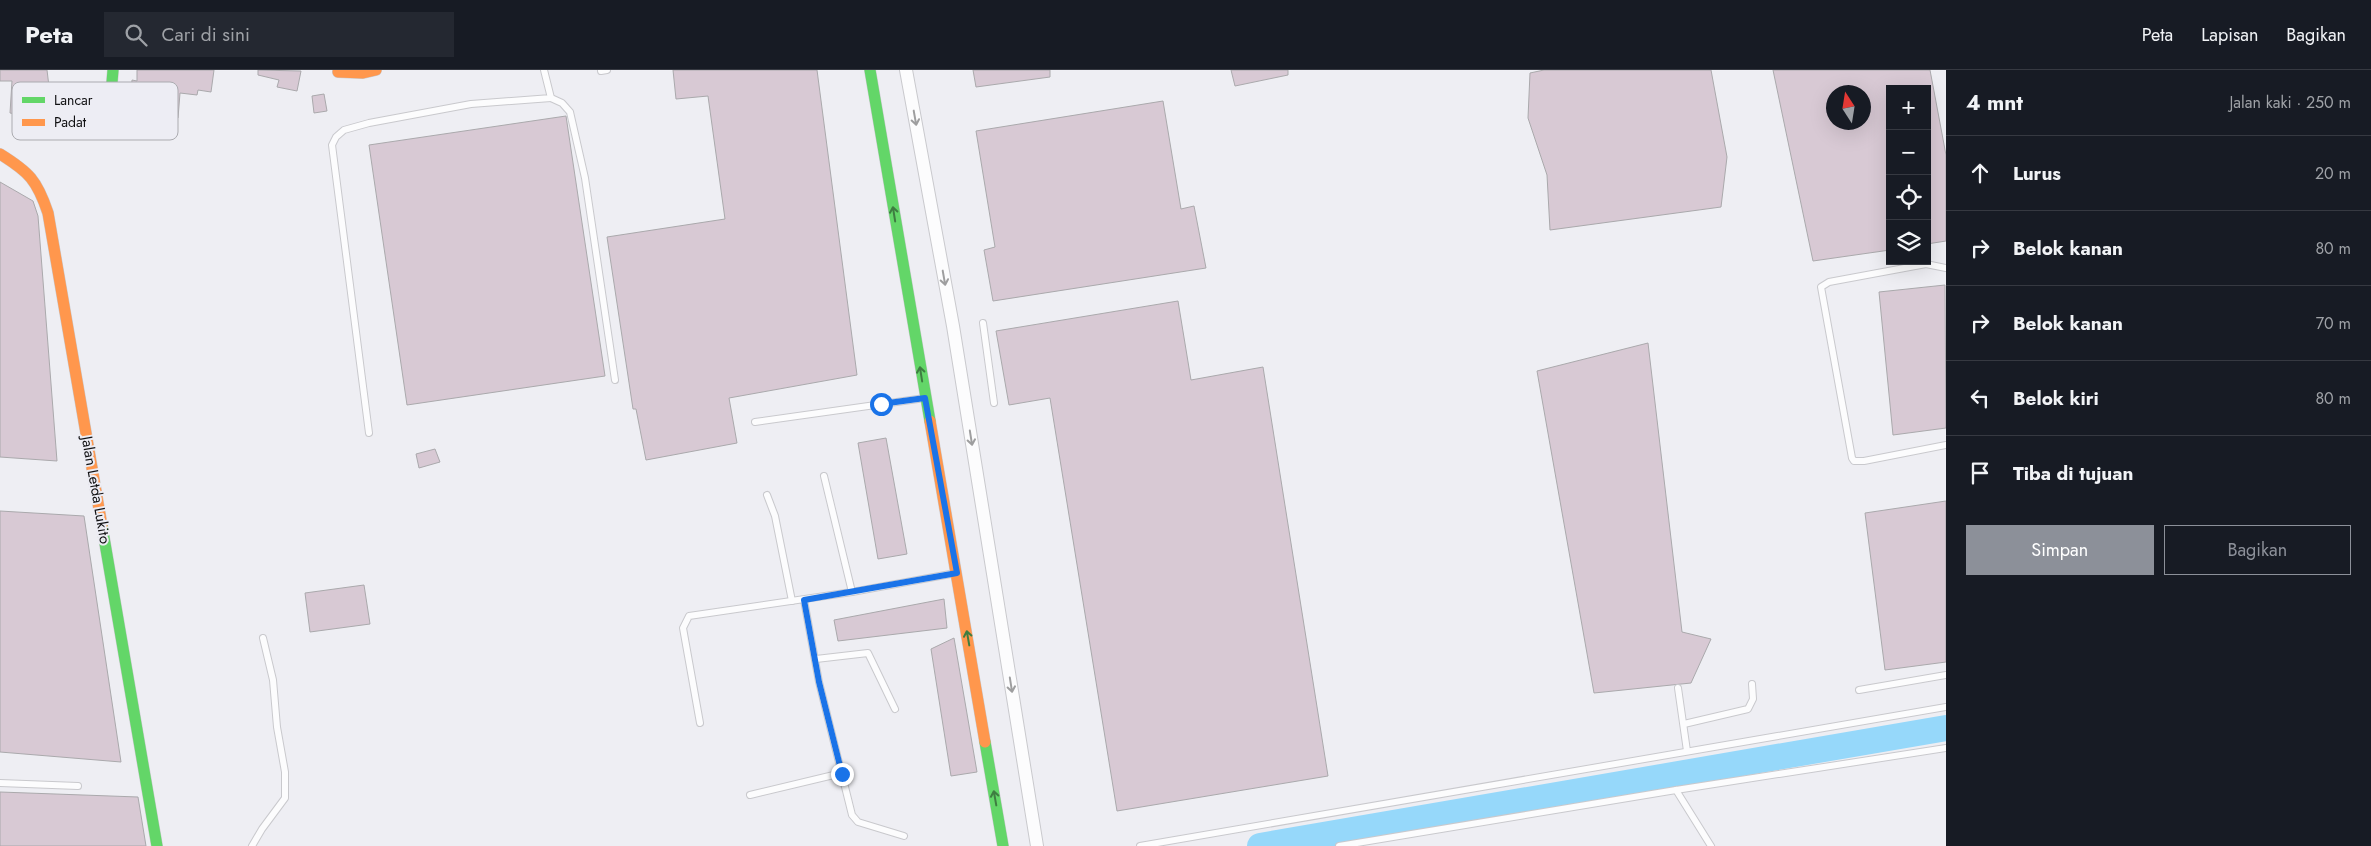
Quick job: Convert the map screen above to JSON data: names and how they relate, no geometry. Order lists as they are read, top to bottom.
{
  "streets": {
    "street": ["Jalan Letda Lukito"]
  },
  "legend": ["Lancar", "Padat"],
  "north": "top",
  "page": {
    "header": "Peta",
    "search": "Cari di sini",
    "nav": ["Peta", "Lapisan", "Bagikan"],
    "heading": ["4 mnt", "Jalan kaki · 250 m"],
    "map_buttons": ["+", "−"],
    "list": [
      ["Lurus", "20 m"],
      ["Belok kanan", "80 m"],
      ["Belok kanan", "70 m"],
      ["Belok kiri", "80 m"],
      "Tiba di tujuan"
    ],
    "buttons": ["Simpan", "Bagikan"]
  }
}
